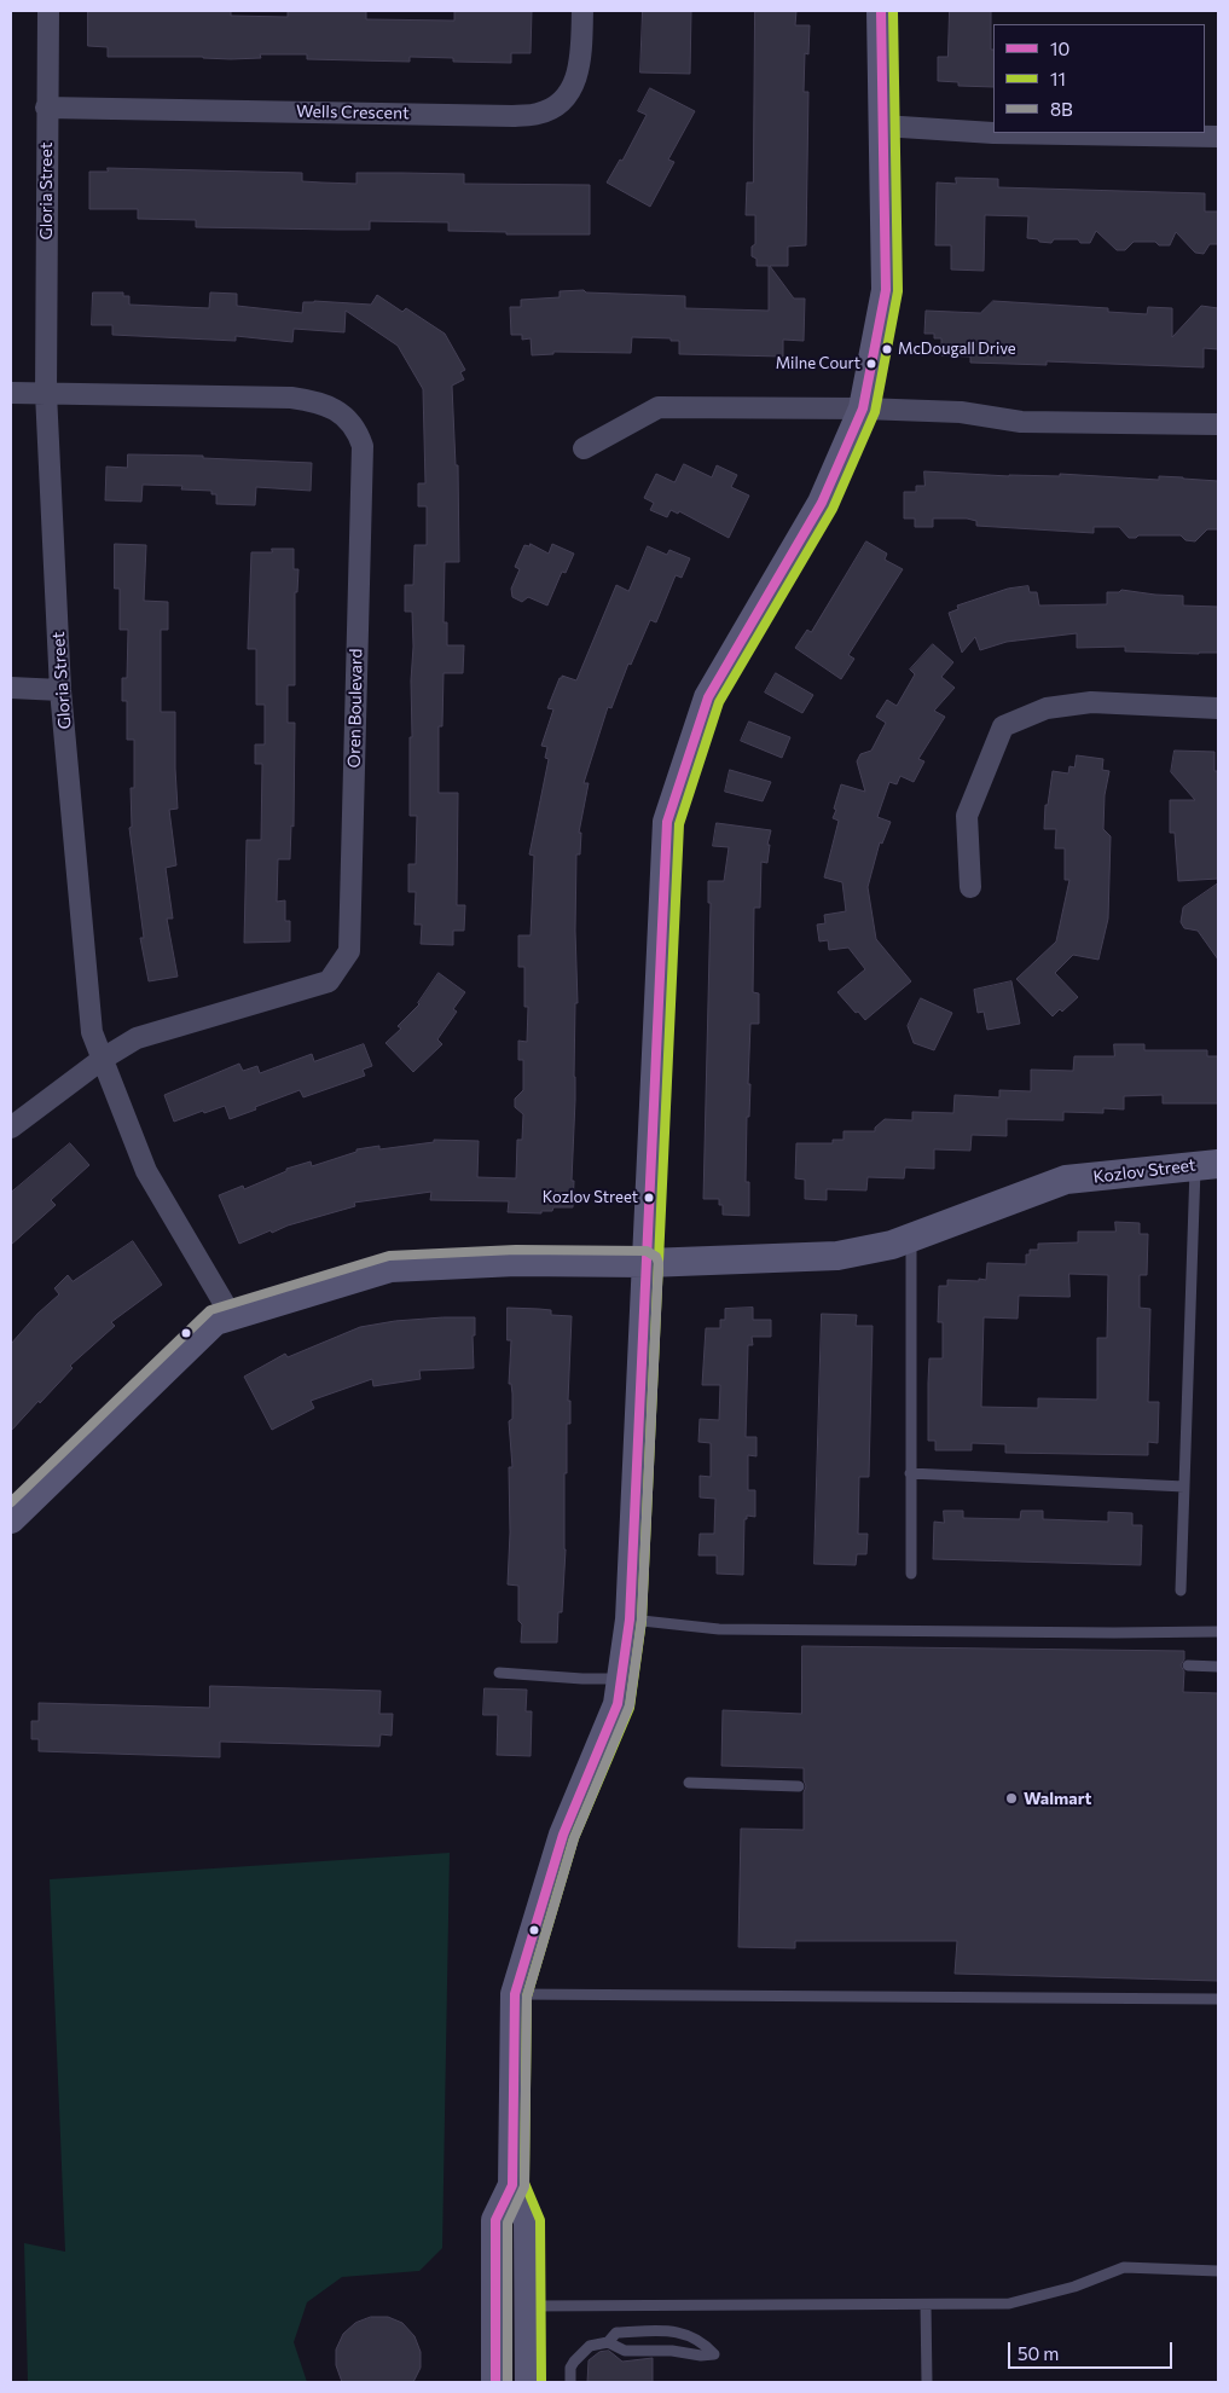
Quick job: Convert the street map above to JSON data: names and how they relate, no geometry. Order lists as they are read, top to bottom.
{
  "streets": {
    "street": [
      "Wells Crescent",
      "Gloria Street",
      "Oren Boulevard",
      "Kozlov Street"
    ]
  },
  "crossings": [
    ["Wells Crescent", "Gloria Street"],
    ["Gloria Street", "Oren Boulevard"],
    ["Gloria Street", "Kozlov Street"]
  ],
  "places": [
    "McDougall Drive",
    "Milne Court",
    "Kozlov Street",
    "Walmart"
  ],
  "lines": ["transit line 10", "transit line 11", "transit line 8B"],
  "legend": ["10", "11", "8B"],
  "scale_bar": "50 m"
}
